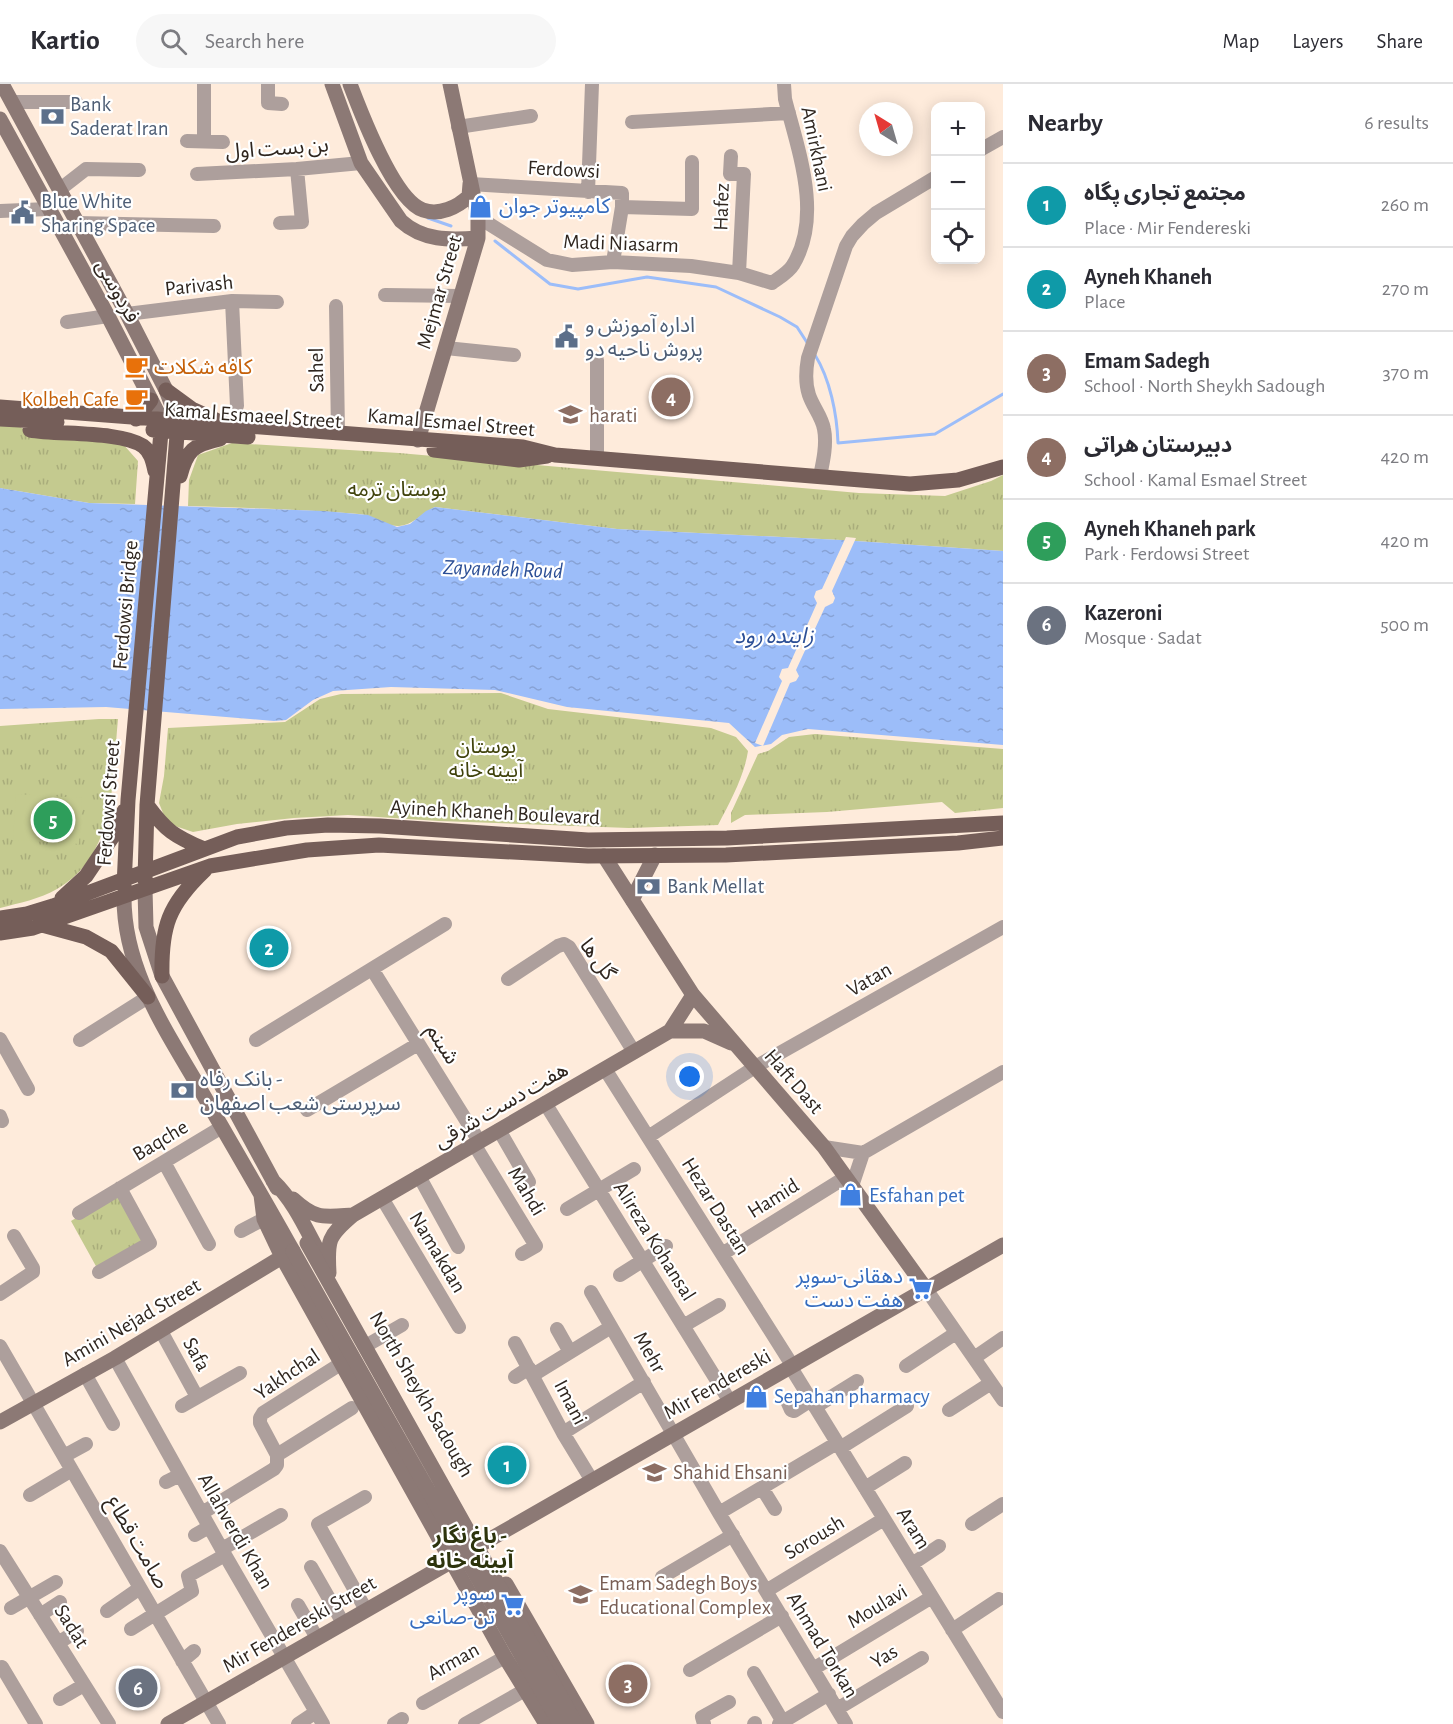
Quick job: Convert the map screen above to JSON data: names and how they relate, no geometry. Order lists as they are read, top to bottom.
{
  "streets": {
    "main road": [
      "Kamal Esmaeel Street",
      "Kamal Esmael Street",
      "Ferdowsi Bridge",
      "Ferdowsi Street",
      "Ayineh Khaneh Boulevard",
      "North Sheykh Sadough"
    ],
    "street": [
      "بن بست اول",
      "Amirkhani",
      "Ferdowsi",
      "Hafez",
      "Madi Niasarm",
      "Parivash",
      "فردوسی",
      "Mejmar Street",
      "Sahel",
      "گل ها",
      "Vatan",
      "شبنم",
      "Haft Dast",
      "هفت دست شرقی",
      "Baqche",
      "Mahdi",
      "Hamid",
      "Hezar Dastan",
      "Alireza Kohansal",
      "Namakdan",
      "Amini Nejad Street",
      "Mehr",
      "Safa",
      "Yakhchal",
      "Mir Fendereski",
      "Imani",
      "Aram",
      "Allahverdi Khan",
      "Soroush",
      "صامت قطاع",
      "Moulavi",
      "Mir Fendereski Street",
      "Sadat",
      "Ahmad Torkan",
      "Yas",
      "Arman"
    ]
  },
  "crossings": [
    ["Amirkhani", "Madi Niasarm"],
    ["Ferdowsi", "Mejmar Street"],
    ["Hafez", "Madi Niasarm"],
    ["Madi Niasarm", "Mejmar Street"],
    ["فردوسی", "Kamal Esmaeel Street"],
    ["Mejmar Street", "Kamal Esmael Street"],
    ["Sahel", "Kamal Esmael Street"],
    ["Kamal Esmaeel Street", "Kamal Esmael Street"],
    ["Ferdowsi Bridge", "Ferdowsi Street"],
    ["Ferdowsi Street", "Ayineh Khaneh Boulevard"],
    ["Ferdowsi Street", "North Sheykh Sadough"],
    ["Ayineh Khaneh Boulevard", "Haft Dast"],
    ["Ayineh Khaneh Boulevard", "North Sheykh Sadough"],
    ["گل ها", "هفت دست شرقی"],
    ["Vatan", "Haft Dast"],
    ["Vatan", "Hezar Dastan"],
    ["شبنم", "هفت دست شرقی"],
    ["شبنم", "Mahdi"],
    ["Haft Dast", "Hamid"],
    ["Haft Dast", "Mir Fendereski"],
    ["هفت دست شرقی", "Mahdi"],
    ["هفت دست شرقی", "Hezar Dastan"],
    ["هفت دست شرقی", "Alireza Kohansal"],
    ["هفت دست شرقی", "Namakdan"],
    ["Baqche", "North Sheykh Sadough"],
    ["Hamid", "Hezar Dastan"],
    ["Hezar Dastan", "Mir Fendereski"],
    ["Hezar Dastan", "Aram"],
    ["Alireza Kohansal", "Mir Fendereski"],
    ["Amini Nejad Street", "Safa"],
    ["Amini Nejad Street", "North Sheykh Sadough"],
    ["Amini Nejad Street", "Allahverdi Khan"],
    ["Amini Nejad Street", "صامت قطاع"],
    ["Mehr", "Mir Fendereski"],
    ["Mehr", "Ahmad Torkan"],
    ["Yakhchal", "North Sheykh Sadough"],
    ["Mir Fendereski", "North Sheykh Sadough"],
    ["Mir Fendereski", "Imani"],
    ["Mir Fendereski", "Aram"],
    ["Mir Fendereski", "Mir Fendereski Street"],
    ["Mir Fendereski", "Ahmad Torkan"],
    ["North Sheykh Sadough", "Mir Fendereski Street"],
    ["North Sheykh Sadough", "Arman"],
    ["Aram", "Soroush"],
    ["Aram", "Moulavi"],
    ["Allahverdi Khan", "Mir Fendereski Street"],
    ["Soroush", "Ahmad Torkan"],
    ["صامت قطاع", "Mir Fendereski Street"],
    ["Moulavi", "Ahmad Torkan"],
    ["Ahmad Torkan", "Yas"]
  ],
  "districts": ["باغ نگار - آیینه خانه"],
  "water": ["Zayandeh Roud", "زاینده رود"],
  "parks": ["بوستان ترمه", "بوستان آیینه خانه"],
  "places": {
    "bank": ["Bank Saderat Iran", "Bank Mellat", "بانک رفاه - سرپرستی شعب اصفهان"],
    "shop": ["کامپیوتر جوان", "Esfahan pet", "Sepahan pharmacy"],
    "public building": ["Blue White Sharing Space", "اداره آموزش و پروش ناحیه دو"],
    "cafe": ["کافه شکلات", "Kolbeh Cafe"],
    "school or university": ["harati", "Shahid Ehsani", "Emam Sadegh Boys Educational Complex"],
    "supermarket": ["دهقانی-سوپر هفت دست", "سوپر تن-صانعی"]
  },
  "north": "top left",
  "page": {
    "header": "Kartio",
    "search": "Search here",
    "nav": ["Map", "Layers", "Share"],
    "heading": ["Nearby", "6 results"],
    "map_buttons": ["+", "−"],
    "list": [
      {
        "mark": "1",
        "name": "مجتمع تجاری پگاه",
        "note": "Place · Mir Fendereski",
        "value": "260 m"
      },
      {
        "mark": "2",
        "name": "Ayneh Khaneh",
        "note": "Place",
        "value": "270 m"
      },
      {
        "mark": "3",
        "name": "Emam Sadegh",
        "note": "School · North Sheykh Sadough",
        "value": "370 m"
      },
      {
        "mark": "4",
        "name": "دبیرستان هراتی",
        "note": "School · Kamal Esmael Street",
        "value": "420 m"
      },
      {
        "mark": "5",
        "name": "Ayneh Khaneh park",
        "note": "Park · Ferdowsi Street",
        "value": "420 m"
      },
      {
        "mark": "6",
        "name": "Kazeroni",
        "note": "Mosque · Sadat",
        "value": "500 m"
      }
    ],
    "pins": [
      "4",
      "5",
      "2",
      "1",
      "3",
      "6"
    ]
  }
}
